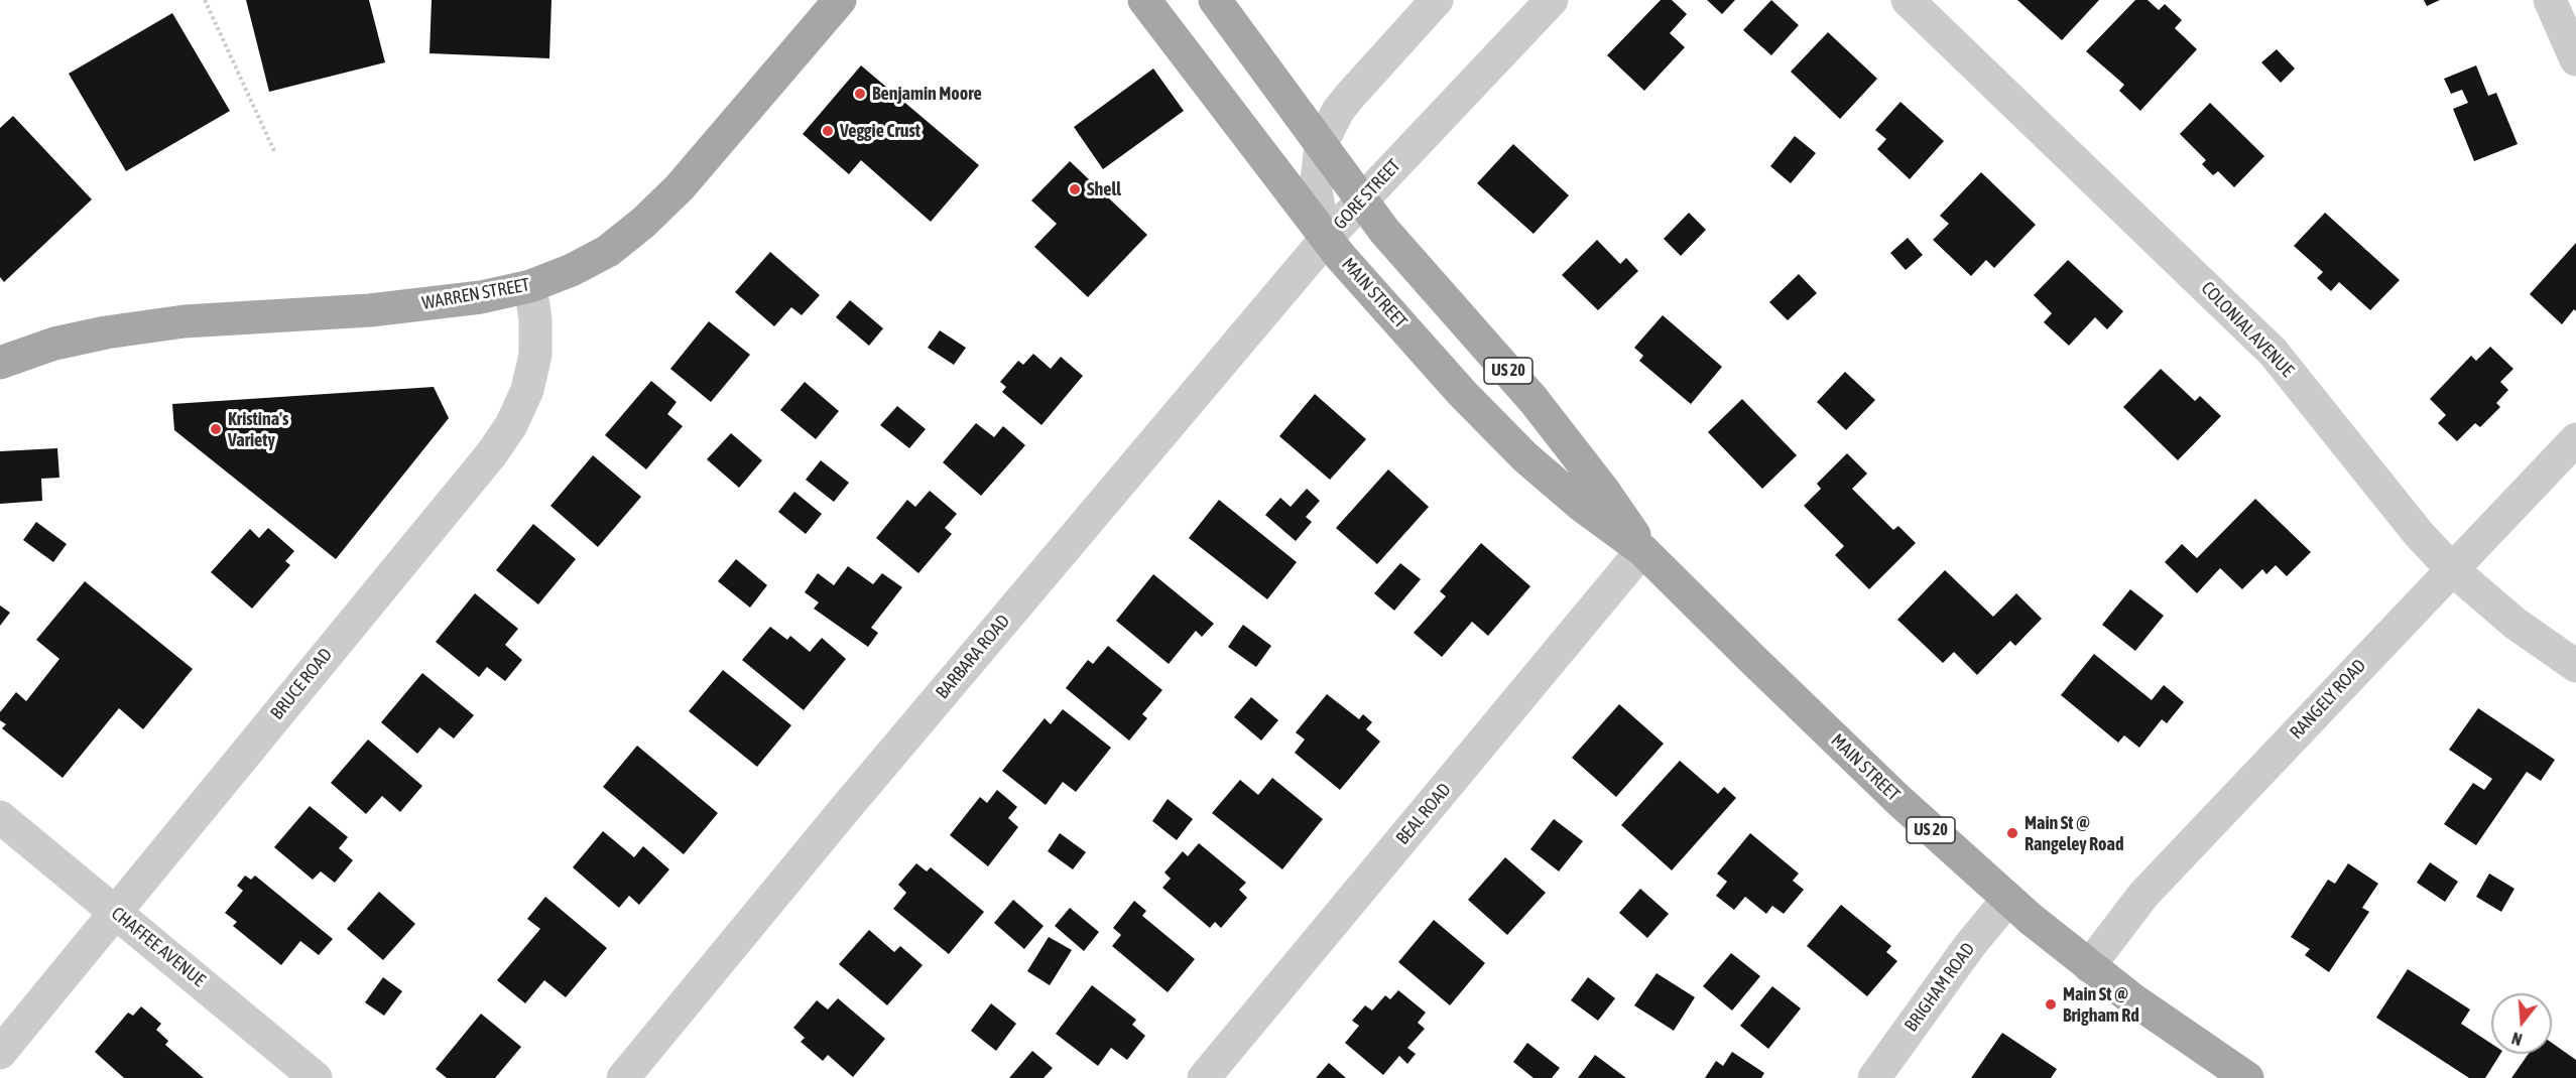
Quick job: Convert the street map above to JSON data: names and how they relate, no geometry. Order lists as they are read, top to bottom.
{
  "streets": {
    "main road": ["MAIN STREET", "WARREN STREET", "US 20"],
    "street": [
      "GORE STREET",
      "COLONIAL AVENUE",
      "BARBARA ROAD",
      "BRUCE ROAD",
      "RANGELY ROAD",
      "BEAL ROAD",
      "CHAFFEE AVENUE",
      "BRIGHAM ROAD"
    ]
  },
  "crossings": [
    ["GORE STREET", "MAIN STREET"],
    ["GORE STREET", "BARBARA ROAD"],
    ["MAIN STREET", "BARBARA ROAD"],
    ["MAIN STREET", "RANGELY ROAD"],
    ["MAIN STREET", "BEAL ROAD"],
    ["MAIN STREET", "BRIGHAM ROAD"],
    ["WARREN STREET", "BRUCE ROAD"],
    ["COLONIAL AVENUE", "RANGELY ROAD"],
    ["BRUCE ROAD", "CHAFFEE AVENUE"]
  ],
  "places": [
    "Benjamin Moore",
    "Veggie Crust",
    "Shell",
    "Kristina's Variety",
    "Main St @ Rangeley Road",
    "Main St @ Brigham Rd"
  ],
  "north": "bottom"
}
